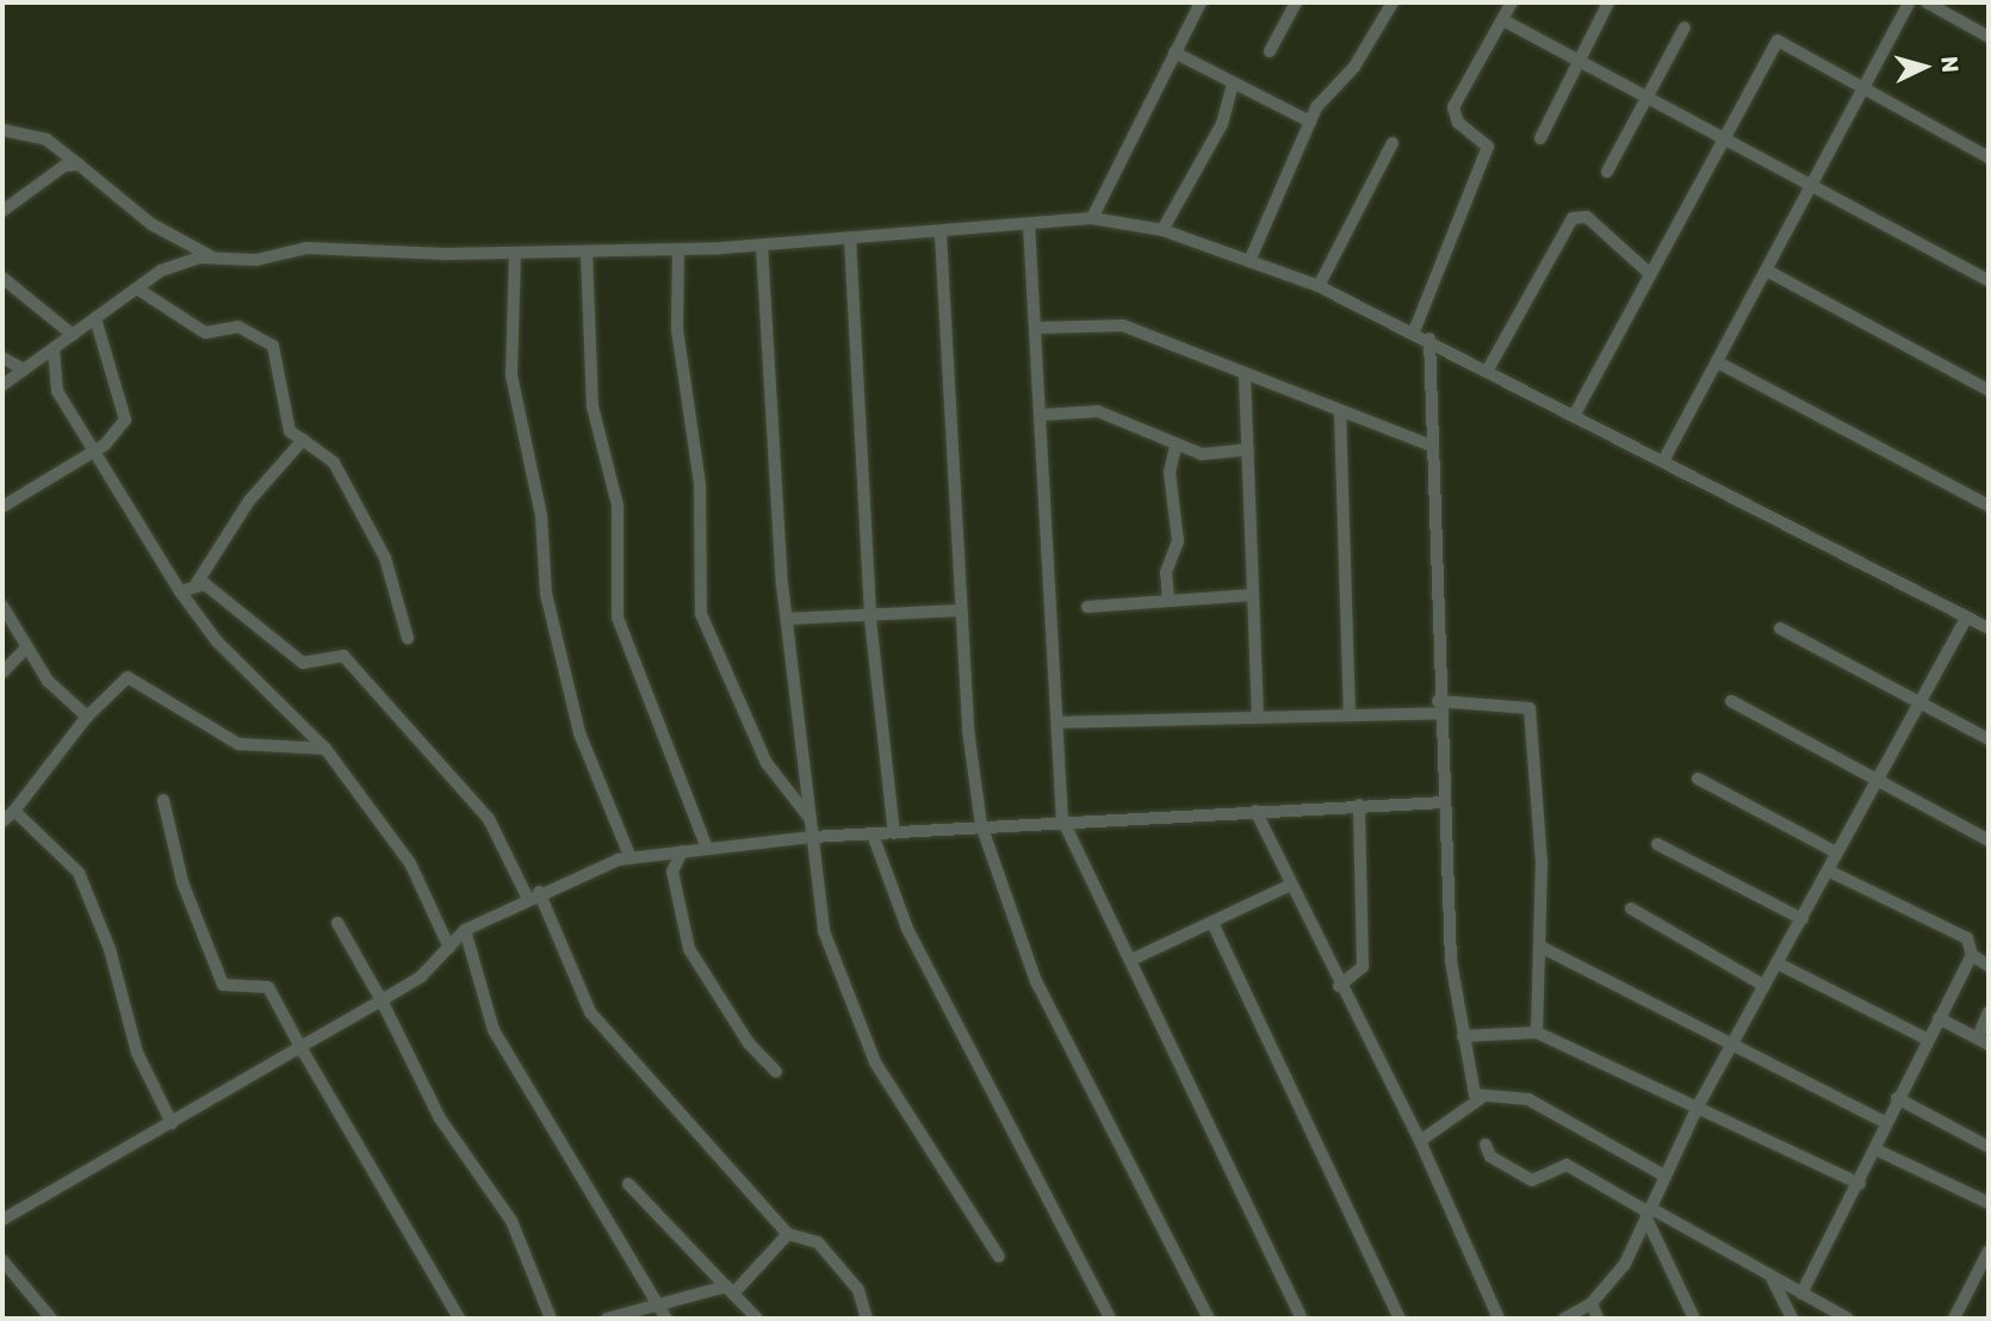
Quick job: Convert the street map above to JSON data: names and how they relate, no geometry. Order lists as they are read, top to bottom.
{
  "north": "right"
}
